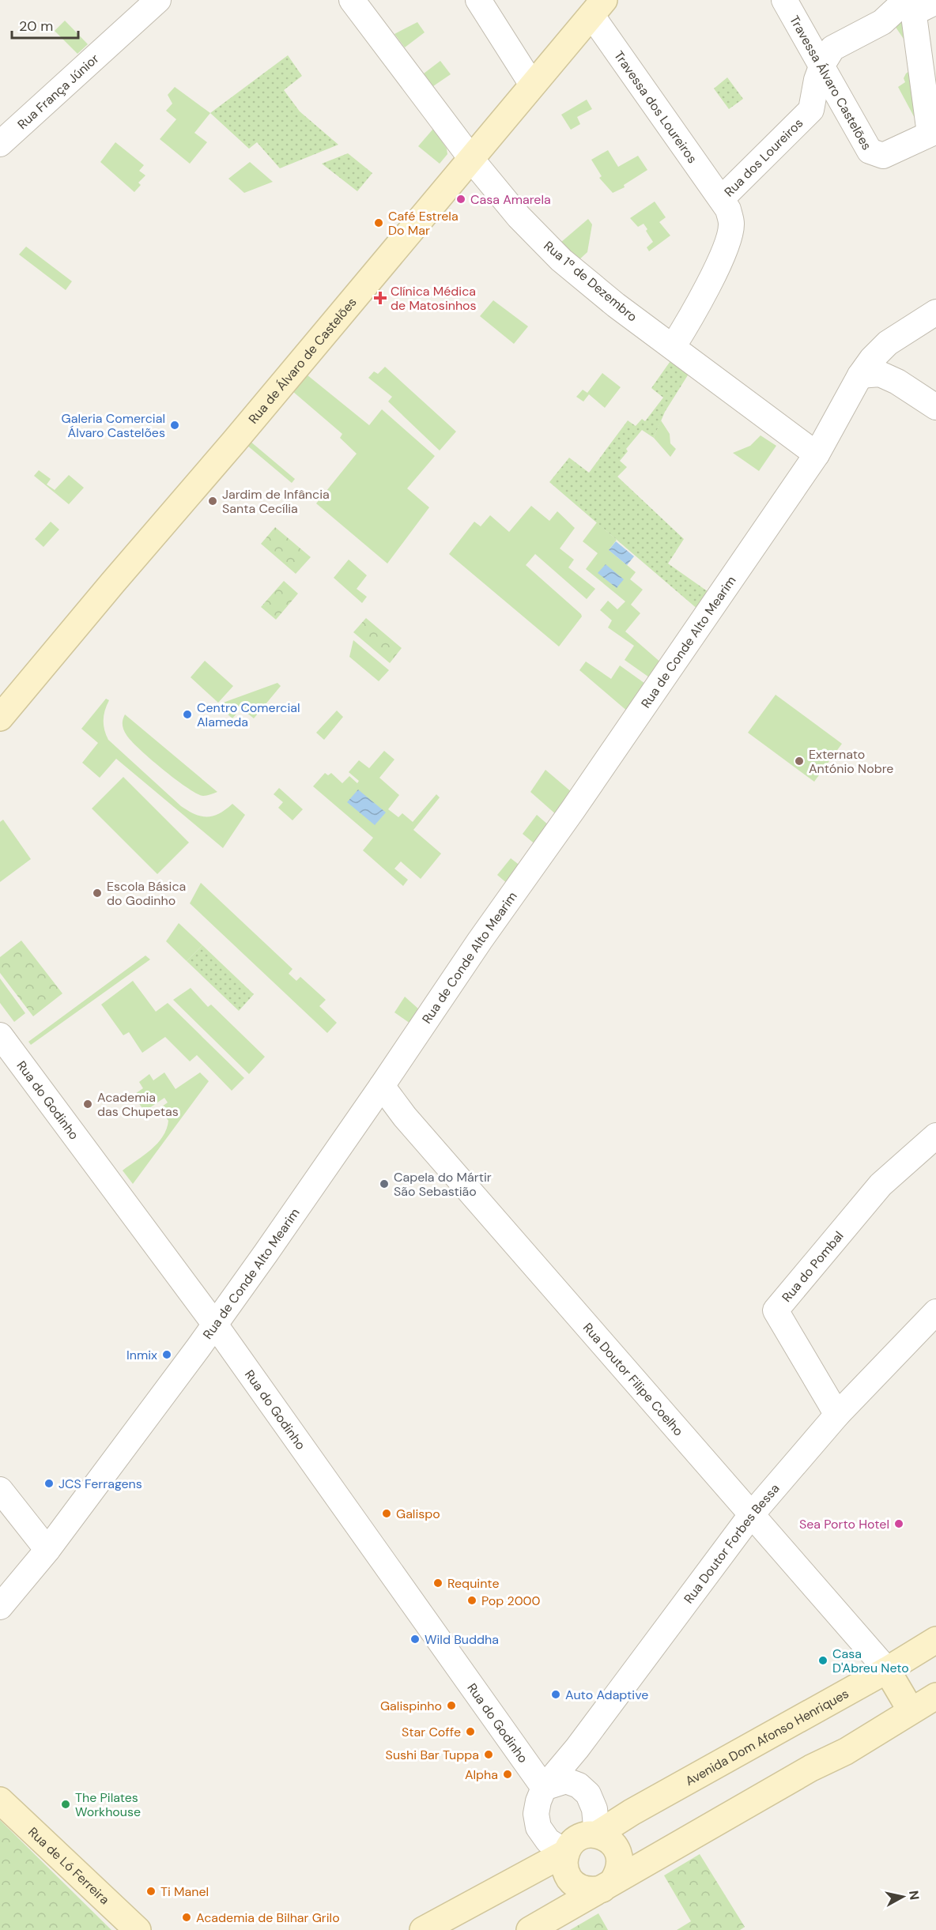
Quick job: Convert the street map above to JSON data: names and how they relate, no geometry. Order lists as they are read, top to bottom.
{
  "streets": {
    "main road": ["Rua de Álvaro de Castelões", "Avenida Dom Afonso Henriques", "Rua de Ló Ferreira"],
    "street": [
      "Travessa Álvaro Castelões",
      "Rua França Júnior",
      "Travessa dos Loureiros",
      "Rua dos Loureiros",
      "Rua 1ª de Dezembro",
      "Rua de Conde Alto Mearim",
      "Rua do Godinho",
      "Rua do Pombal",
      "Rua Doutor Filipe Coelho",
      "Rua Doutor Forbes Bessa"
    ]
  },
  "crossings": [
    ["Travessa Álvaro Castelões", "Rua dos Loureiros"],
    ["Travessa dos Loureiros", "Rua dos Loureiros"],
    ["Travessa dos Loureiros", "Rua de Álvaro de Castelões"],
    ["Rua dos Loureiros", "Rua 1ª de Dezembro"],
    ["Rua 1ª de Dezembro", "Rua de Álvaro de Castelões"],
    ["Rua 1ª de Dezembro", "Rua de Conde Alto Mearim"],
    ["Rua de Conde Alto Mearim", "Rua do Godinho"],
    ["Rua de Conde Alto Mearim", "Rua Doutor Filipe Coelho"],
    ["Rua do Godinho", "Rua Doutor Forbes Bessa"],
    ["Rua do Godinho", "Avenida Dom Afonso Henriques"],
    ["Rua do Pombal", "Rua Doutor Forbes Bessa"],
    ["Rua Doutor Filipe Coelho", "Rua Doutor Forbes Bessa"],
    ["Rua Doutor Filipe Coelho", "Avenida Dom Afonso Henriques"],
    ["Rua Doutor Forbes Bessa", "Avenida Dom Afonso Henriques"]
  ],
  "places": {
    "other": [
      "Casa Amarela",
      "Café Estrela Do Mar",
      "Galeria Comercial Álvaro Castelões",
      "Jardim de Infância Santa Cecília",
      "Centro Comercial Alameda",
      "Externato António Nobre",
      "Escola Básica do Godinho",
      "Academia das Chupetas",
      "Capela do Mártir São Sebastião",
      "Inmix",
      "JCS Ferragens",
      "Galispo",
      "Sea Porto Hotel",
      "Requinte",
      "Pop 2000",
      "Wild Buddha",
      "Casa D'Abreu Neto",
      "Auto Adaptive",
      "Galispinho",
      "Star Coffe",
      "Sushi Bar Tuppa",
      "Alpha",
      "The Pilates Workhouse",
      "Ti Manel",
      "Academia de Bilhar Grilo"
    ],
    "health": ["Clínica Médica de Matosinhos"]
  },
  "scale_bar": "20 m",
  "north": "right"
}
